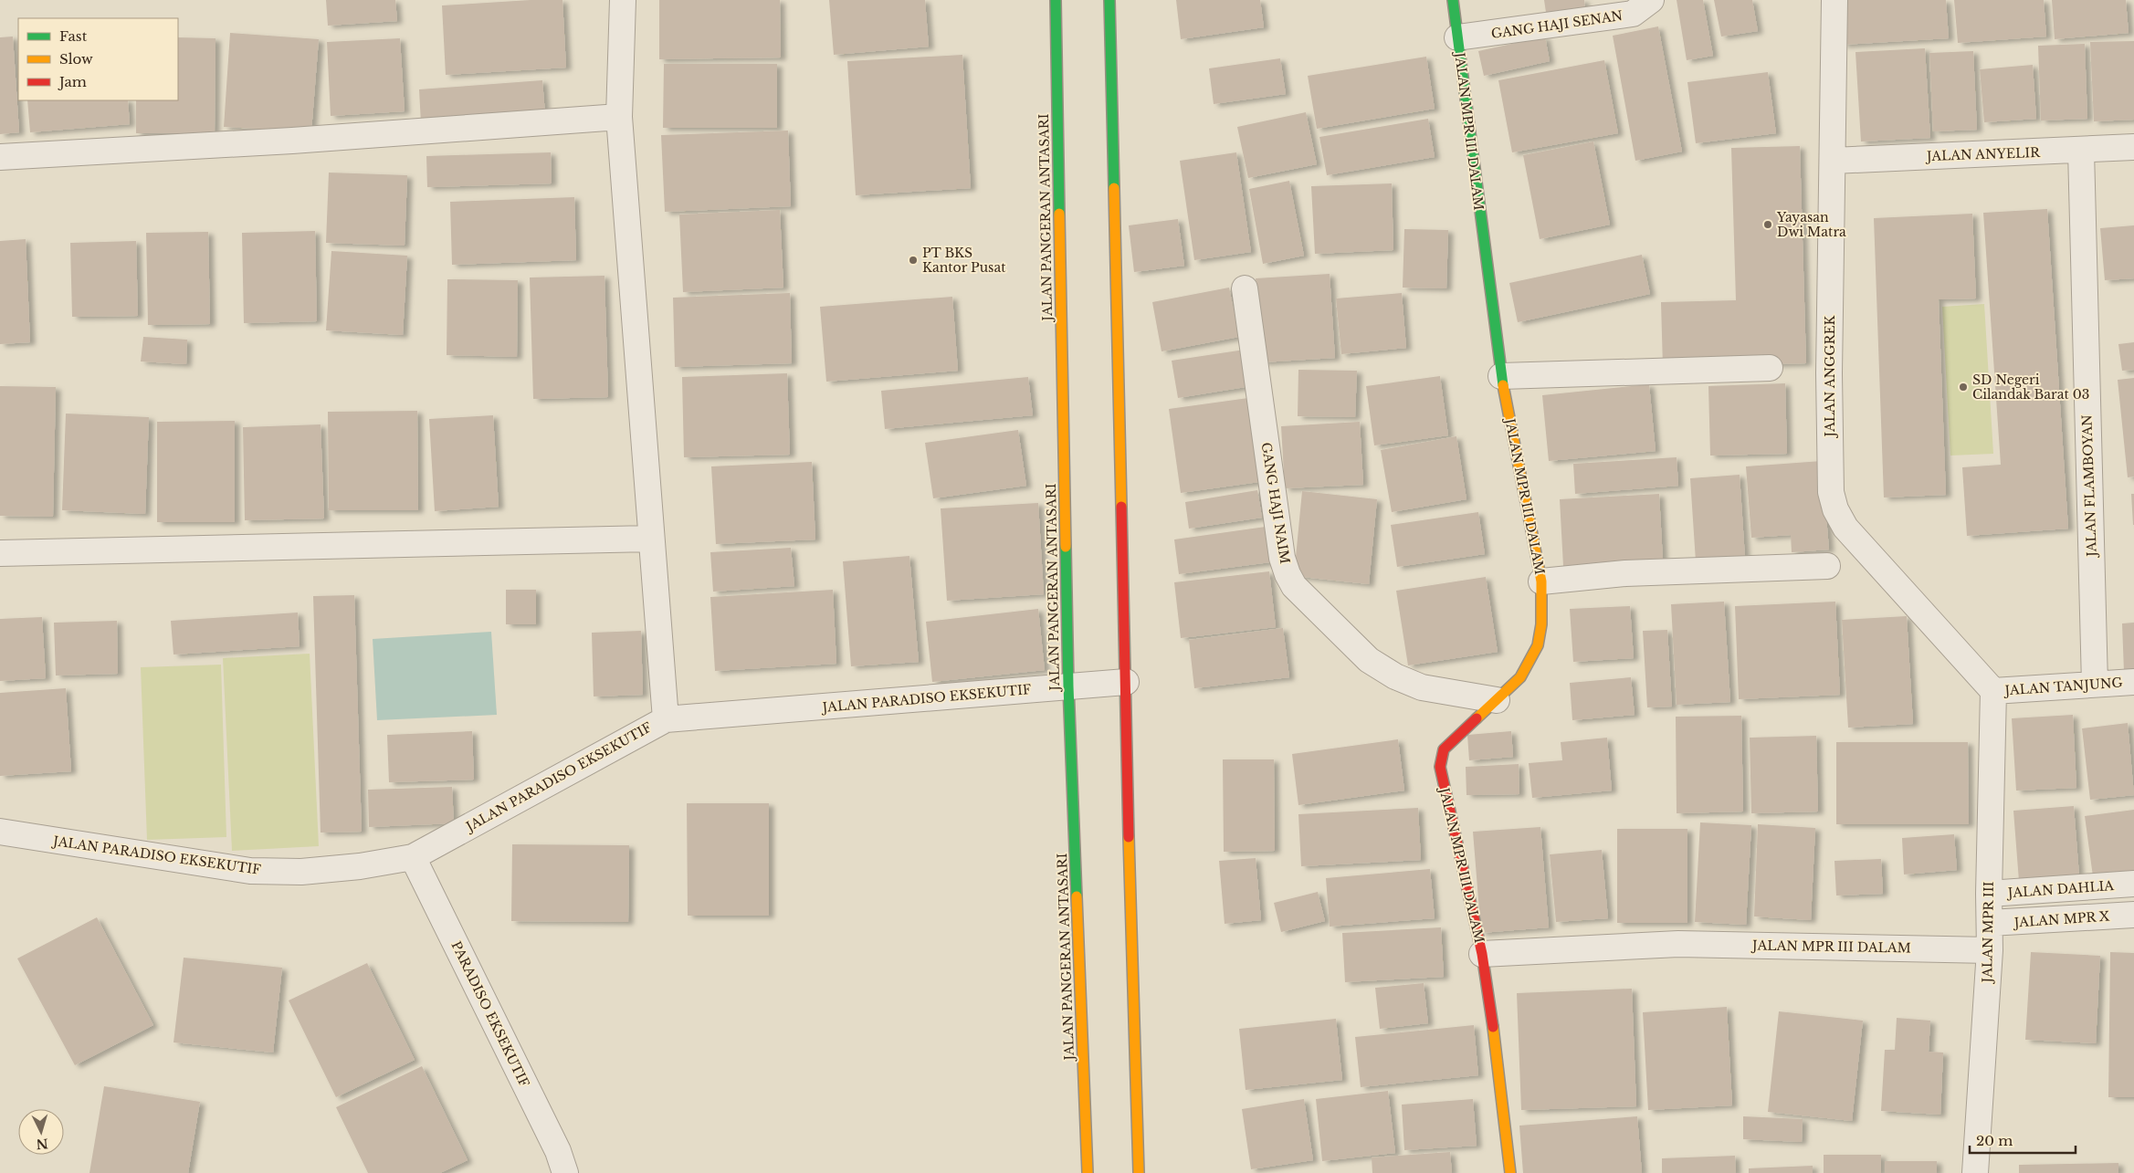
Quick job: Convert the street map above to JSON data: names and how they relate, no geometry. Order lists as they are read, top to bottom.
{
  "streets": {
    "main road": ["JALAN MPR III DALAM", "JALAN PANGERAN ANTASARI"],
    "street": [
      "GANG HAJI SENAN",
      "JALAN ANYELIR",
      "JALAN ANGGREK",
      "JALAN FLAMBOYAN",
      "GANG HAJI NAIM",
      "JALAN TANJUNG",
      "JALAN PARADISO EKSEKUTIF",
      "JALAN DAHLIA",
      "JALAN MPR X",
      "JALAN MPR III",
      "PARADISO EKSEKUTIF"
    ]
  },
  "crossings": [
    ["GANG HAJI SENAN", "JALAN MPR III DALAM"],
    ["JALAN MPR III DALAM", "GANG HAJI NAIM"],
    ["JALAN MPR III DALAM", "JALAN MPR III"],
    ["JALAN ANYELIR", "JALAN ANGGREK"],
    ["JALAN ANYELIR", "JALAN FLAMBOYAN"],
    ["JALAN PANGERAN ANTASARI", "JALAN PARADISO EKSEKUTIF"],
    ["JALAN ANGGREK", "JALAN TANJUNG"],
    ["JALAN ANGGREK", "JALAN MPR III"],
    ["JALAN FLAMBOYAN", "JALAN TANJUNG"],
    ["JALAN TANJUNG", "JALAN MPR III"],
    ["JALAN PARADISO EKSEKUTIF", "PARADISO EKSEKUTIF"],
    ["JALAN DAHLIA", "JALAN MPR III"],
    ["JALAN MPR X", "JALAN MPR III"]
  ],
  "places": ["Yayasan Dwi Matra", "PT BKS Kantor Pusat", "SD Negeri Cilandak Barat 03"],
  "legend": ["Fast", "Slow", "Jam"],
  "scale_bar": "20 m",
  "north": "bottom"
}
